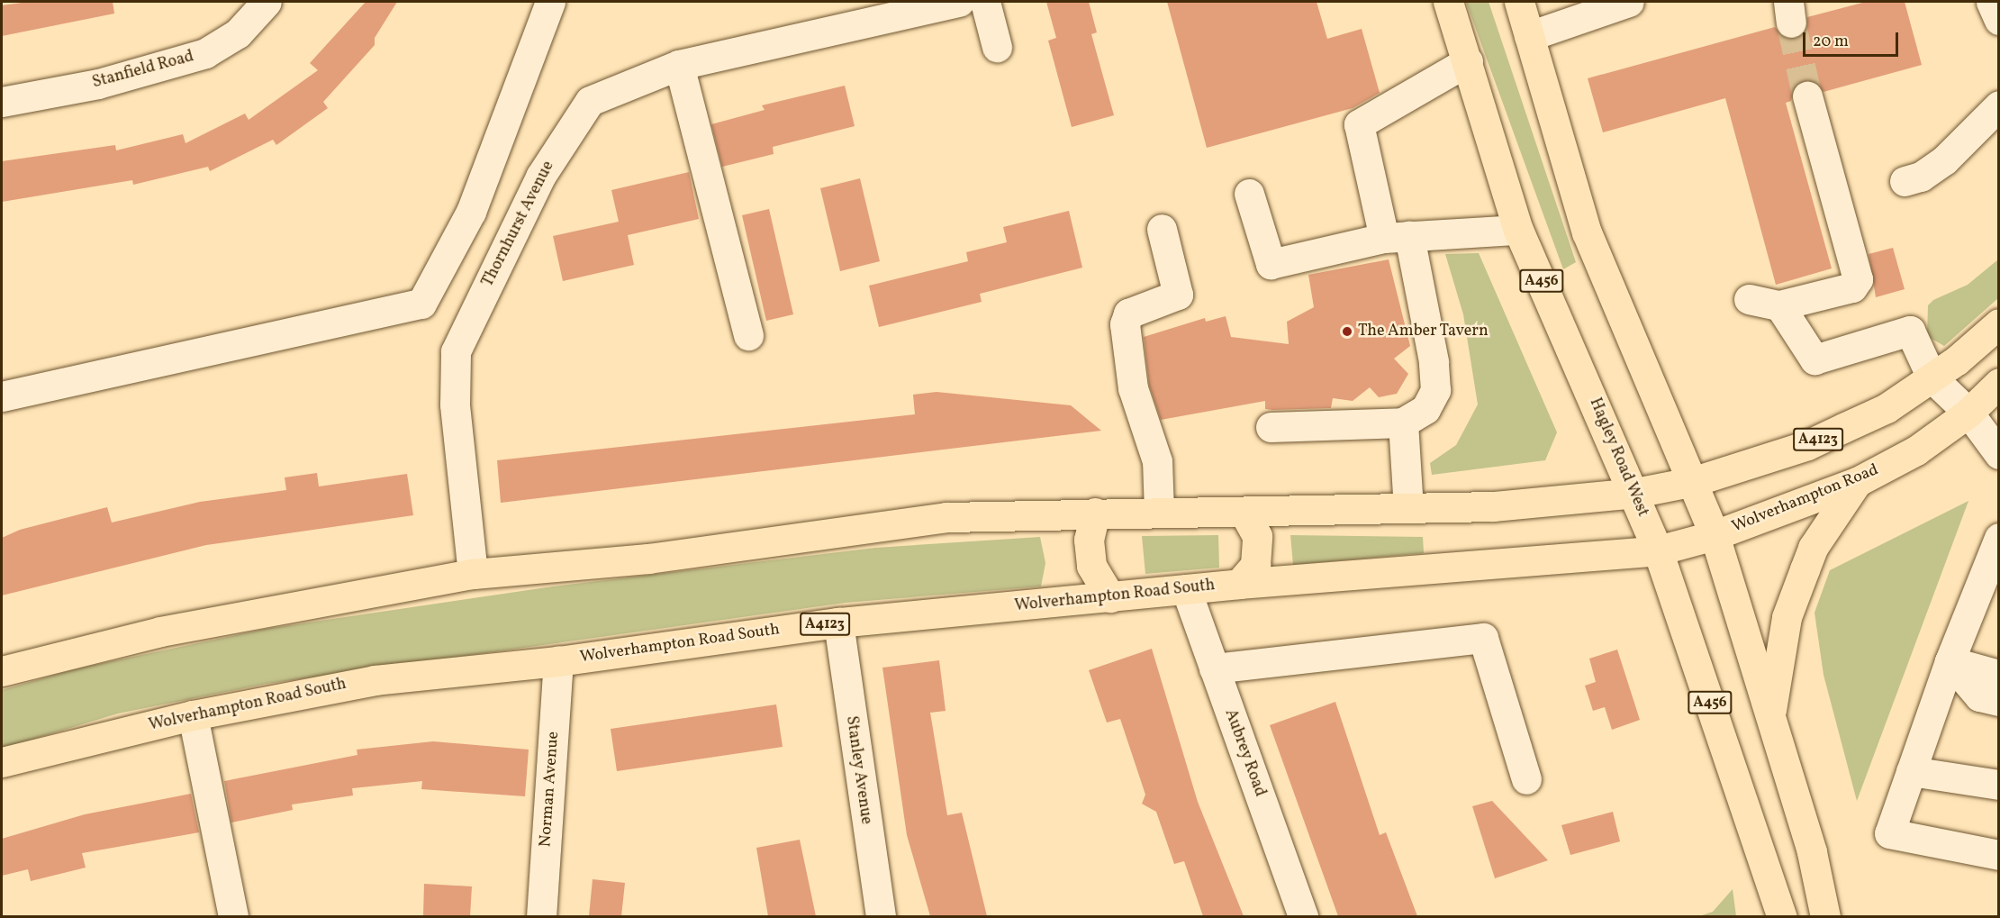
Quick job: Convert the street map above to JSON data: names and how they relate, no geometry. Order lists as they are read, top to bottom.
{
  "streets": {
    "main road": [
      "A456",
      "A4123",
      "Hagley Road West",
      "Wolverhampton Road",
      "Wolverhampton Road South"
    ],
    "street": [
      "Stanfield Road",
      "Thornhurst Avenue",
      "Aubrey Road",
      "Stanley Avenue",
      "Norman Avenue"
    ]
  },
  "crossings": [
    ["Hagley Road West", "Wolverhampton Road"],
    ["Hagley Road West", "Wolverhampton Road South"],
    ["Wolverhampton Road", "Wolverhampton Road South"],
    ["Wolverhampton Road South", "Aubrey Road"],
    ["Wolverhampton Road South", "Stanley Avenue"],
    ["Wolverhampton Road South", "Norman Avenue"]
  ],
  "places": ["The Amber Tavern"],
  "scale_bar": "20 m"
}
